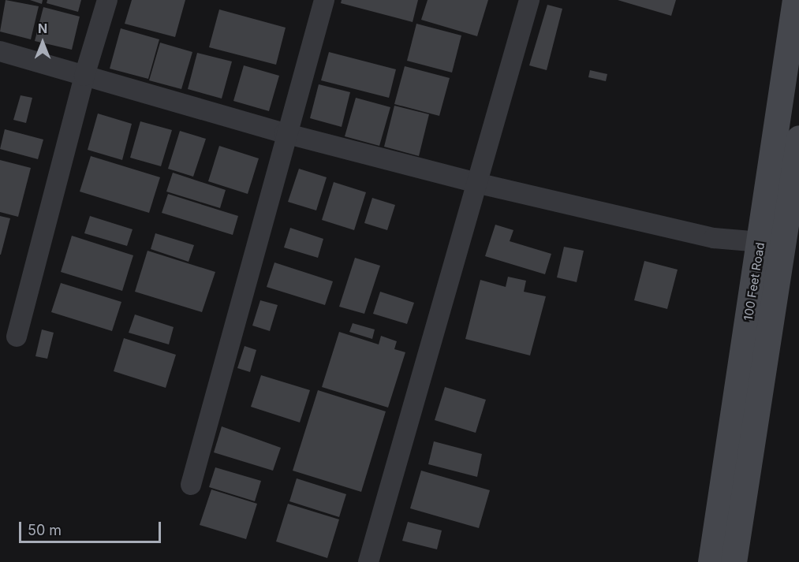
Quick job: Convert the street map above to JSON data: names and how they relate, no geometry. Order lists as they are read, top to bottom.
{
  "streets": {
    "street": ["100 Feet Road"]
  },
  "scale_bar": "50 m",
  "north": "top"
}
